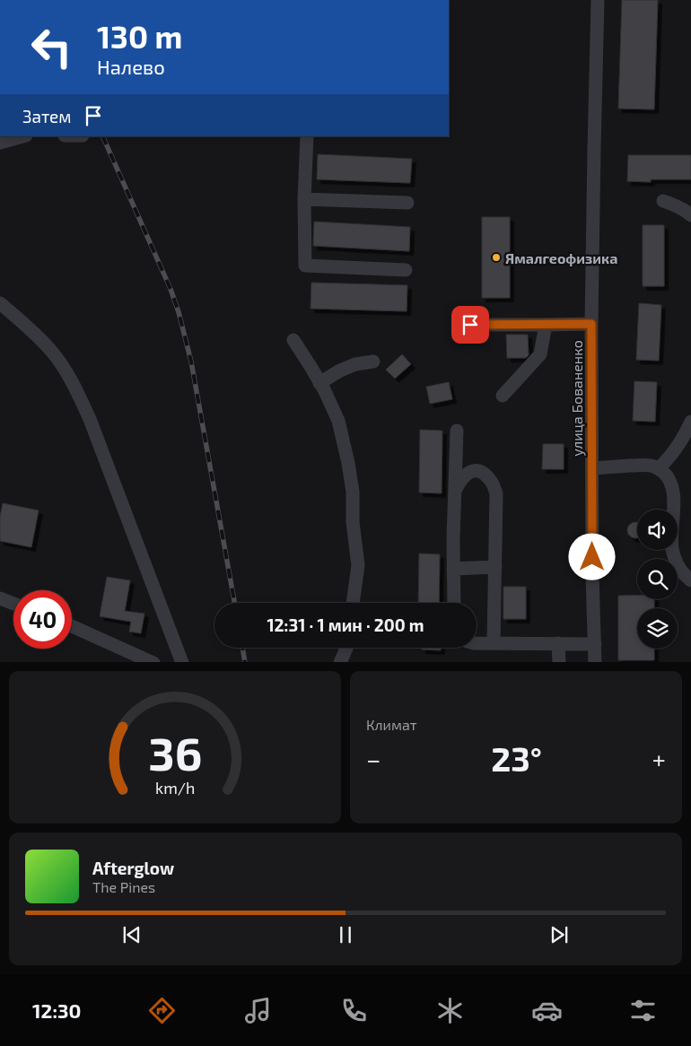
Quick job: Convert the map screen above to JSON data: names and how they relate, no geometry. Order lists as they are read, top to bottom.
{
  "streets": {
    "street": ["улица Бованенко"]
  },
  "places": ["Ямалгеофизика"],
  "page": {
    "turn": ["130 m", "Налево"],
    "then": "Затем",
    "limit": "40",
    "trip": "12:31 · 1 мин · 200 m",
    "tile": "Климат",
    "heat": ["−", "23°", "+"],
    "song": ["Afterglow", "The Pines"],
    "tabs": "12:30",
    "gauge": ["36", "km/h"]
  }
}
